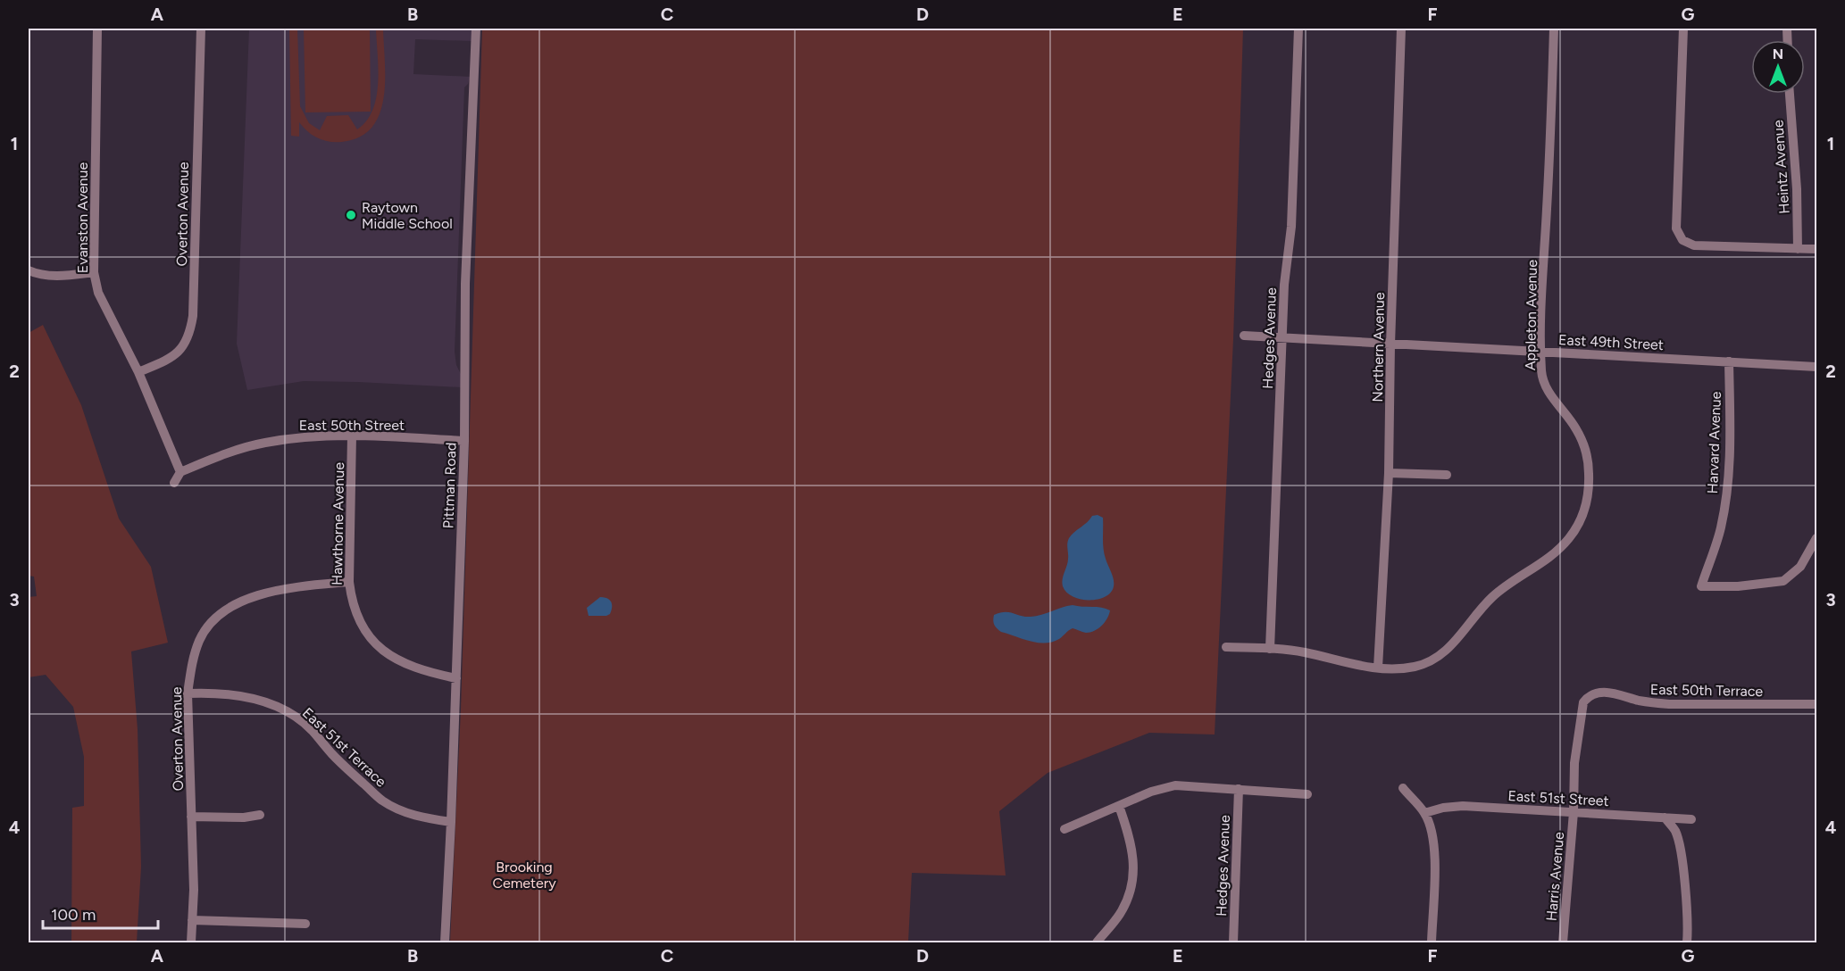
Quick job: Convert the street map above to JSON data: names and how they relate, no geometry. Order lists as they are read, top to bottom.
{
  "streets": {
    "street": [
      "Heintz Avenue",
      "Overton Avenue",
      "Evanston Avenue",
      "Appleton Avenue",
      "Hedges Avenue",
      "East 49th Street",
      "Northern Avenue",
      "East 50th Street",
      "Harvard Avenue",
      "Pittman Road",
      "Hawthorne Avenue",
      "East 50th Terrace",
      "East 51st Terrace",
      "East 51st Street",
      "Harris Avenue"
    ]
  },
  "crossings": [
    ["Overton Avenue", "Evanston Avenue"],
    ["Overton Avenue", "Hawthorne Avenue"],
    ["Overton Avenue", "East 51st Terrace"],
    ["Evanston Avenue", "East 50th Street"],
    ["Appleton Avenue", "East 49th Street"],
    ["Appleton Avenue", "Northern Avenue"],
    ["Hedges Avenue", "East 49th Street"],
    ["East 49th Street", "Northern Avenue"],
    ["East 49th Street", "Harvard Avenue"],
    ["East 50th Street", "Pittman Road"],
    ["East 50th Street", "Hawthorne Avenue"],
    ["Pittman Road", "Hawthorne Avenue"],
    ["Pittman Road", "East 51st Terrace"],
    ["East 50th Terrace", "East 51st Street"],
    ["East 50th Terrace", "Harris Avenue"],
    ["East 51st Street", "Harris Avenue"]
  ],
  "parks": ["Brooking Cemetery"],
  "places": ["Raytown Middle School"],
  "scale_bar": "100 m",
  "north": "top",
  "grid": {
    "columns": [
      "A",
      "B",
      "C",
      "D",
      "E",
      "F",
      "G"
    ],
    "rows": [
      "1",
      "2",
      "3",
      "4"
    ]
  }
}
